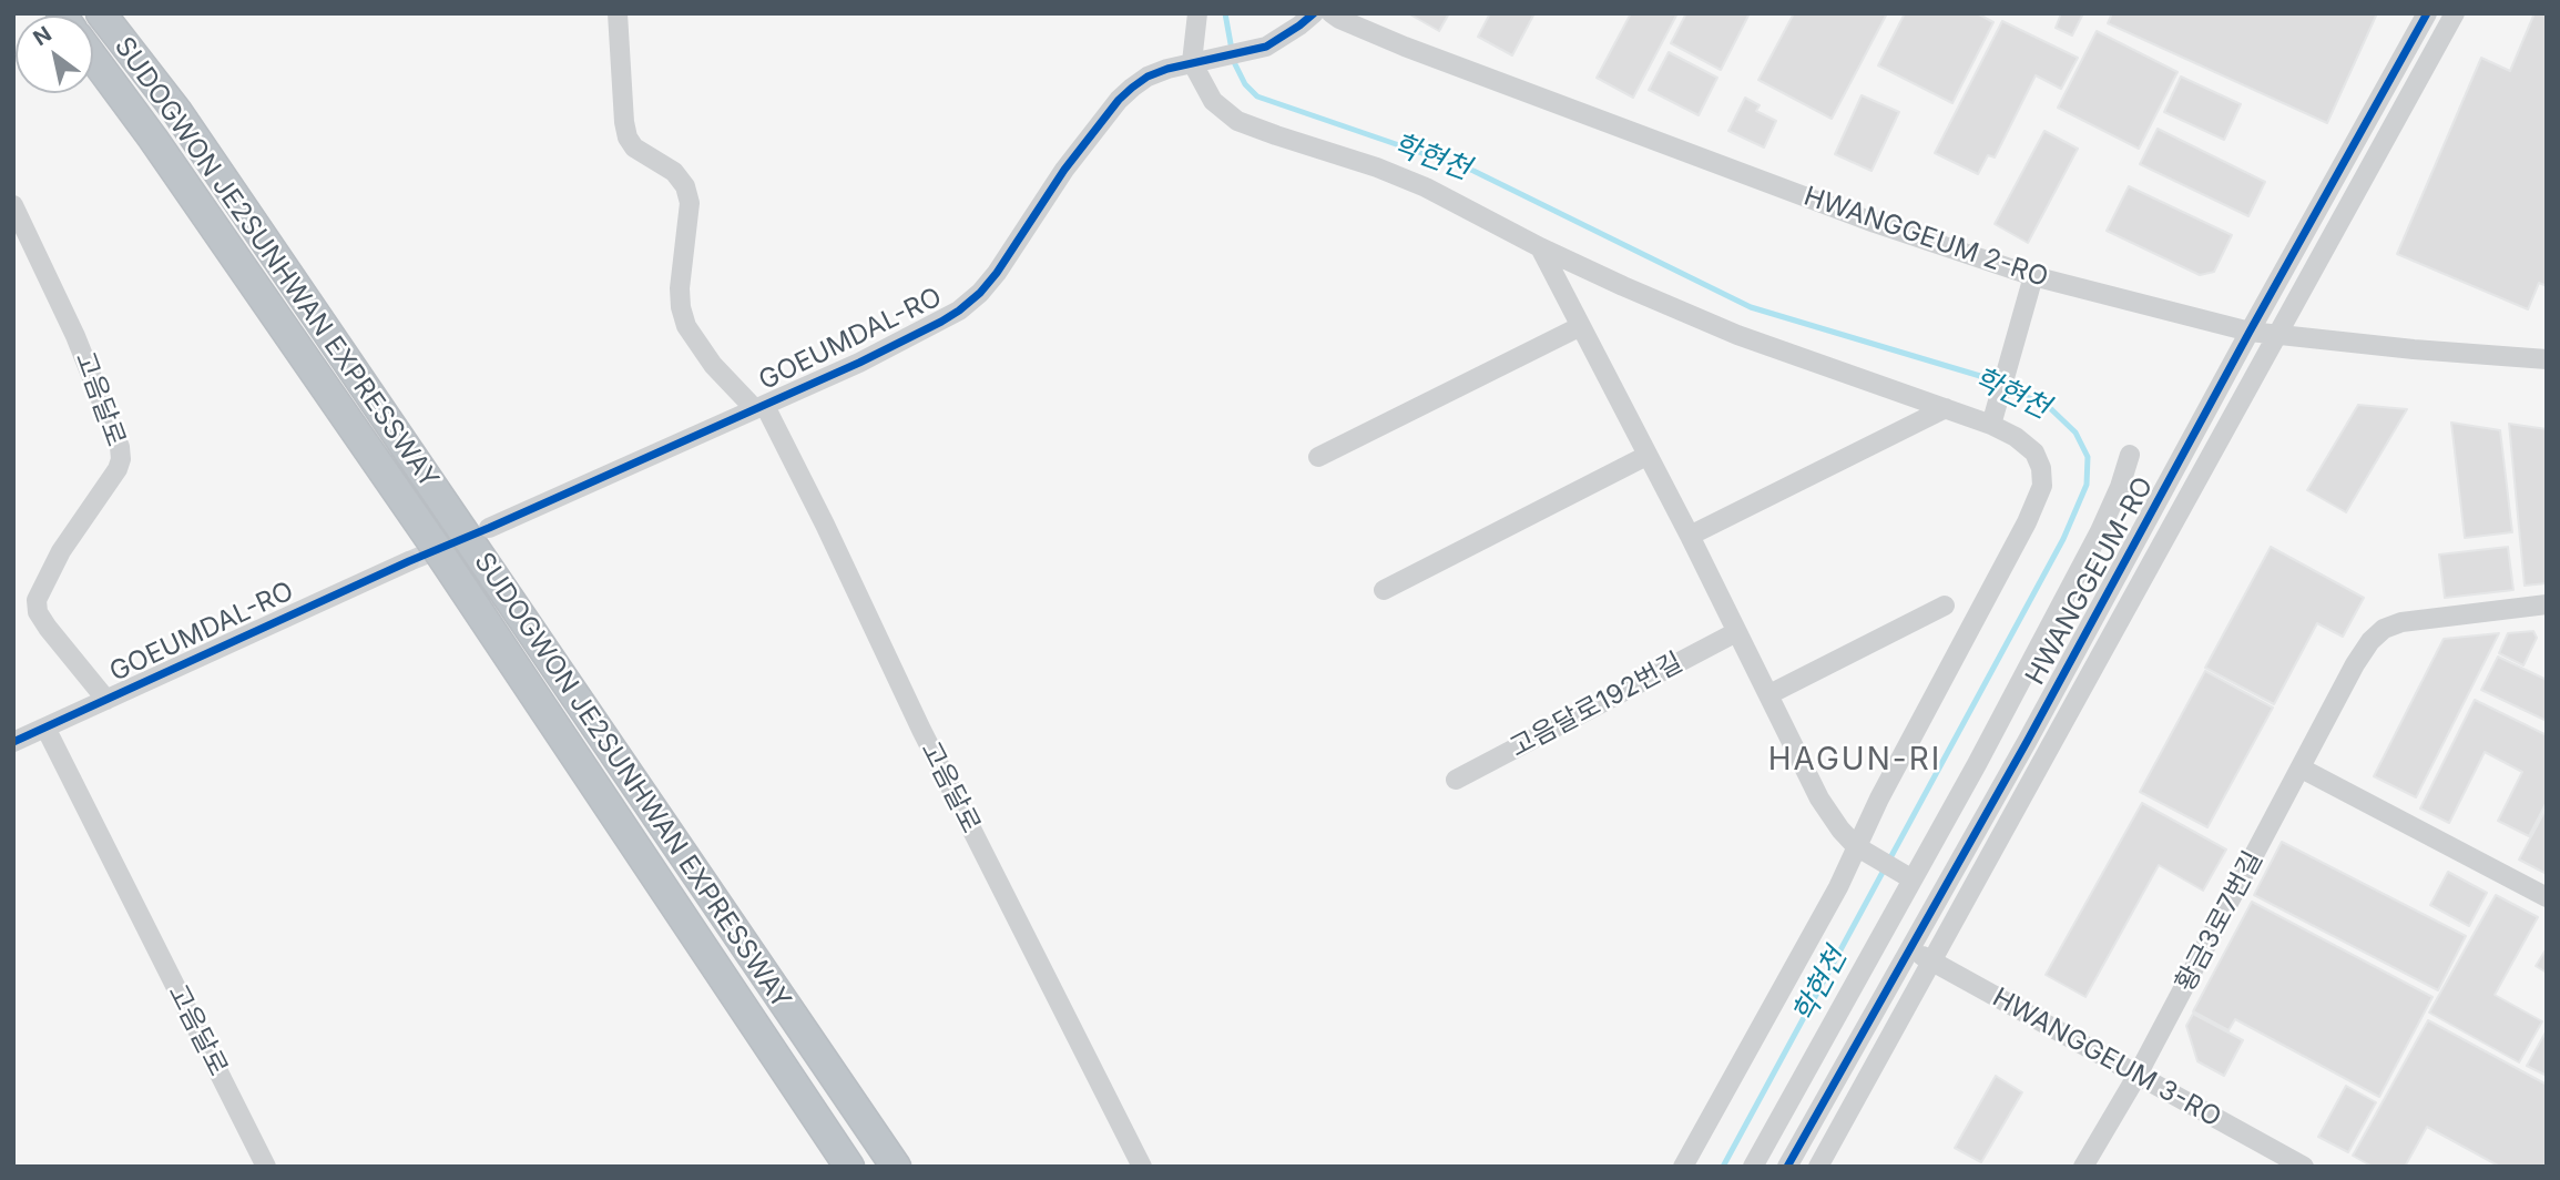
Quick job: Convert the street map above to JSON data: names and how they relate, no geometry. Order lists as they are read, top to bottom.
{
  "streets": {
    "highway": ["SUDOGWON JE2SUNHWAN EXPRESSWAY"],
    "street": [
      "HWANGGEUM 2-RO",
      "GOEUMDAL-RO",
      "고음달로",
      "HWANGGEUM-RO",
      "고음달로192번길",
      "황금3로7번길",
      "HWANGGEUM 3-RO"
    ]
  },
  "crossings": [
    ["HWANGGEUM 2-RO", "HWANGGEUM-RO"],
    ["GOEUMDAL-RO", "고음달로"],
    ["HWANGGEUM-RO", "HWANGGEUM 3-RO"],
    ["황금3로7번길", "HWANGGEUM 3-RO"]
  ],
  "districts": ["HAGUN-RI"],
  "water": ["학현천"],
  "north": "top left"
}
